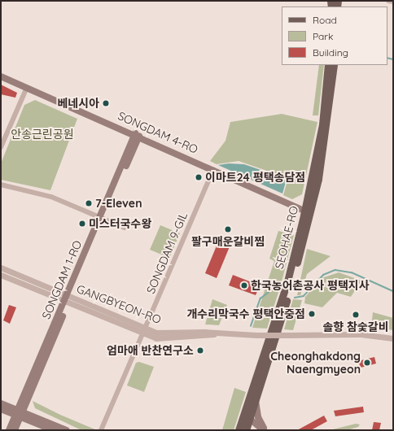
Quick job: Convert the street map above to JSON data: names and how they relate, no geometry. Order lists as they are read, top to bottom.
{
  "streets": {
    "main road": ["SONGDAM 4-RO", "SEOHAE-RO", "SONGDAM 1-RO"],
    "street": ["SONGDAM 9-GIL", "GANGBYEON-RO"]
  },
  "crossings": [
    ["SONGDAM 4-RO", "SEOHAE-RO"],
    ["SONGDAM 4-RO", "SONGDAM 9-GIL"],
    ["SONGDAM 4-RO", "SONGDAM 1-RO"],
    ["SONGDAM 9-GIL", "GANGBYEON-RO"],
    ["SONGDAM 1-RO", "GANGBYEON-RO"]
  ],
  "parks": ["안송근린공원"],
  "places": [
    "베네시아",
    "이마트24 평택송담점",
    "7-Eleven",
    "미스터국수왕",
    "팔구매운갈비찜",
    "한국농어촌공사 평택지사",
    "개수리막국수 평택안중점",
    "솔향 참숯갈비",
    "엄마애 반찬연구소",
    "Cheonghakdong Naengmyeon"
  ],
  "legend": ["Road", "Park", "Building"]
}
